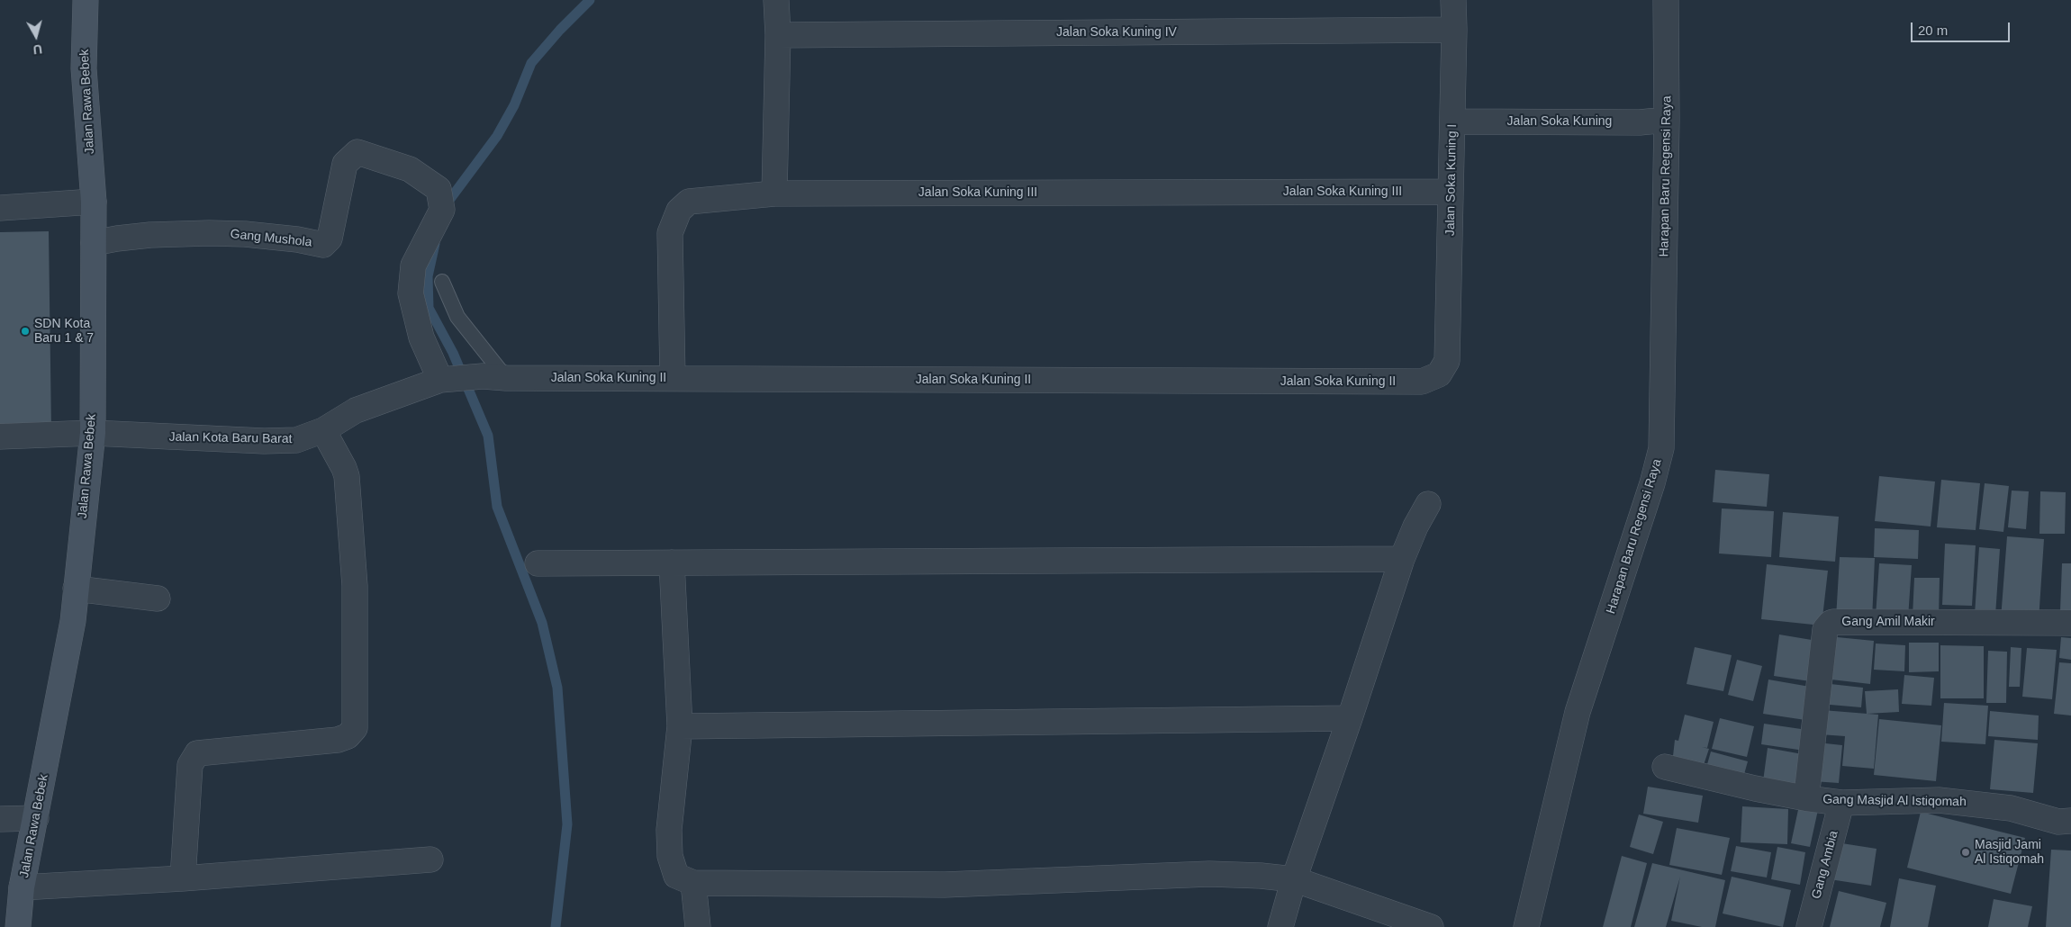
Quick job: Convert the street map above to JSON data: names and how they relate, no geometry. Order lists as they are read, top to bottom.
{
  "streets": {
    "street": [
      "Jalan Soka Kuning IV",
      "Jalan Rawa Bebek",
      "Jalan Soka Kuning",
      "Harapan Baru Regensi Raya",
      "Jalan Soka Kuning I",
      "Jalan Soka Kuning III",
      "Gang Mushola",
      "Jalan Soka Kuning II",
      "Jalan Kota Baru Barat",
      "Gang Amil Makir",
      "Gang Masjid Al Istiqomah",
      "Gang Ambia"
    ]
  },
  "crossings": [
    ["Jalan Soka Kuning IV", "Jalan Soka Kuning I"],
    ["Jalan Rawa Bebek", "Gang Mushola"],
    ["Jalan Rawa Bebek", "Jalan Kota Baru Barat"],
    ["Jalan Soka Kuning", "Harapan Baru Regensi Raya"],
    ["Jalan Soka Kuning", "Jalan Soka Kuning I"],
    ["Jalan Soka Kuning I", "Jalan Soka Kuning III"],
    ["Jalan Soka Kuning I", "Jalan Soka Kuning II"],
    ["Jalan Soka Kuning III", "Jalan Soka Kuning II"],
    ["Gang Mushola", "Jalan Soka Kuning II"],
    ["Gang Mushola", "Jalan Kota Baru Barat"],
    ["Jalan Soka Kuning II", "Jalan Kota Baru Barat"],
    ["Gang Amil Makir", "Gang Masjid Al Istiqomah"],
    ["Gang Masjid Al Istiqomah", "Gang Ambia"]
  ],
  "places": ["SDN Kota Baru 1 & 7", "Masjid Jami Al Istiqomah"],
  "scale_bar": "20 m",
  "north": "bottom"
}
